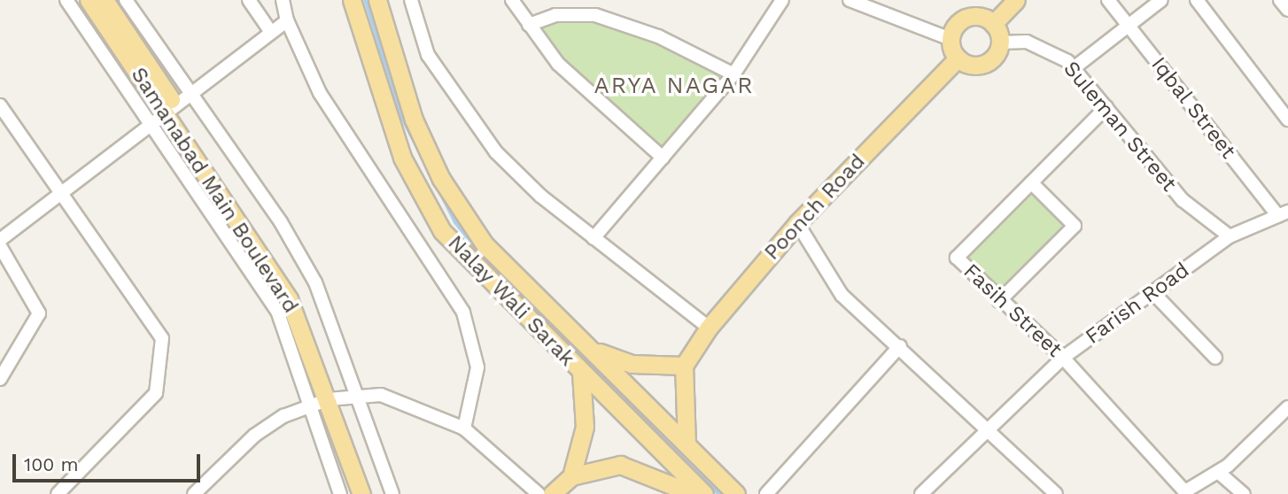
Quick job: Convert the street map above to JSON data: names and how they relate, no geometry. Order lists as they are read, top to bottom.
{
  "streets": {
    "main road": ["Samanabad Main Boulevard", "Poonch Road", "Nalay Wali Sarak"],
    "street": [
      "Iqbal Street",
      "Suleman Street",
      "Farish Road",
      "Fasih Street"
    ]
  },
  "crossings": [
    ["Iqbal Street", "Farish Road"],
    ["Suleman Street", "Poonch Road"],
    ["Suleman Street", "Farish Road"],
    ["Suleman Street", "Fasih Street"],
    ["Farish Road", "Fasih Street"]
  ],
  "districts": ["ARYA NAGAR"],
  "scale_bar": "100 m"
}
